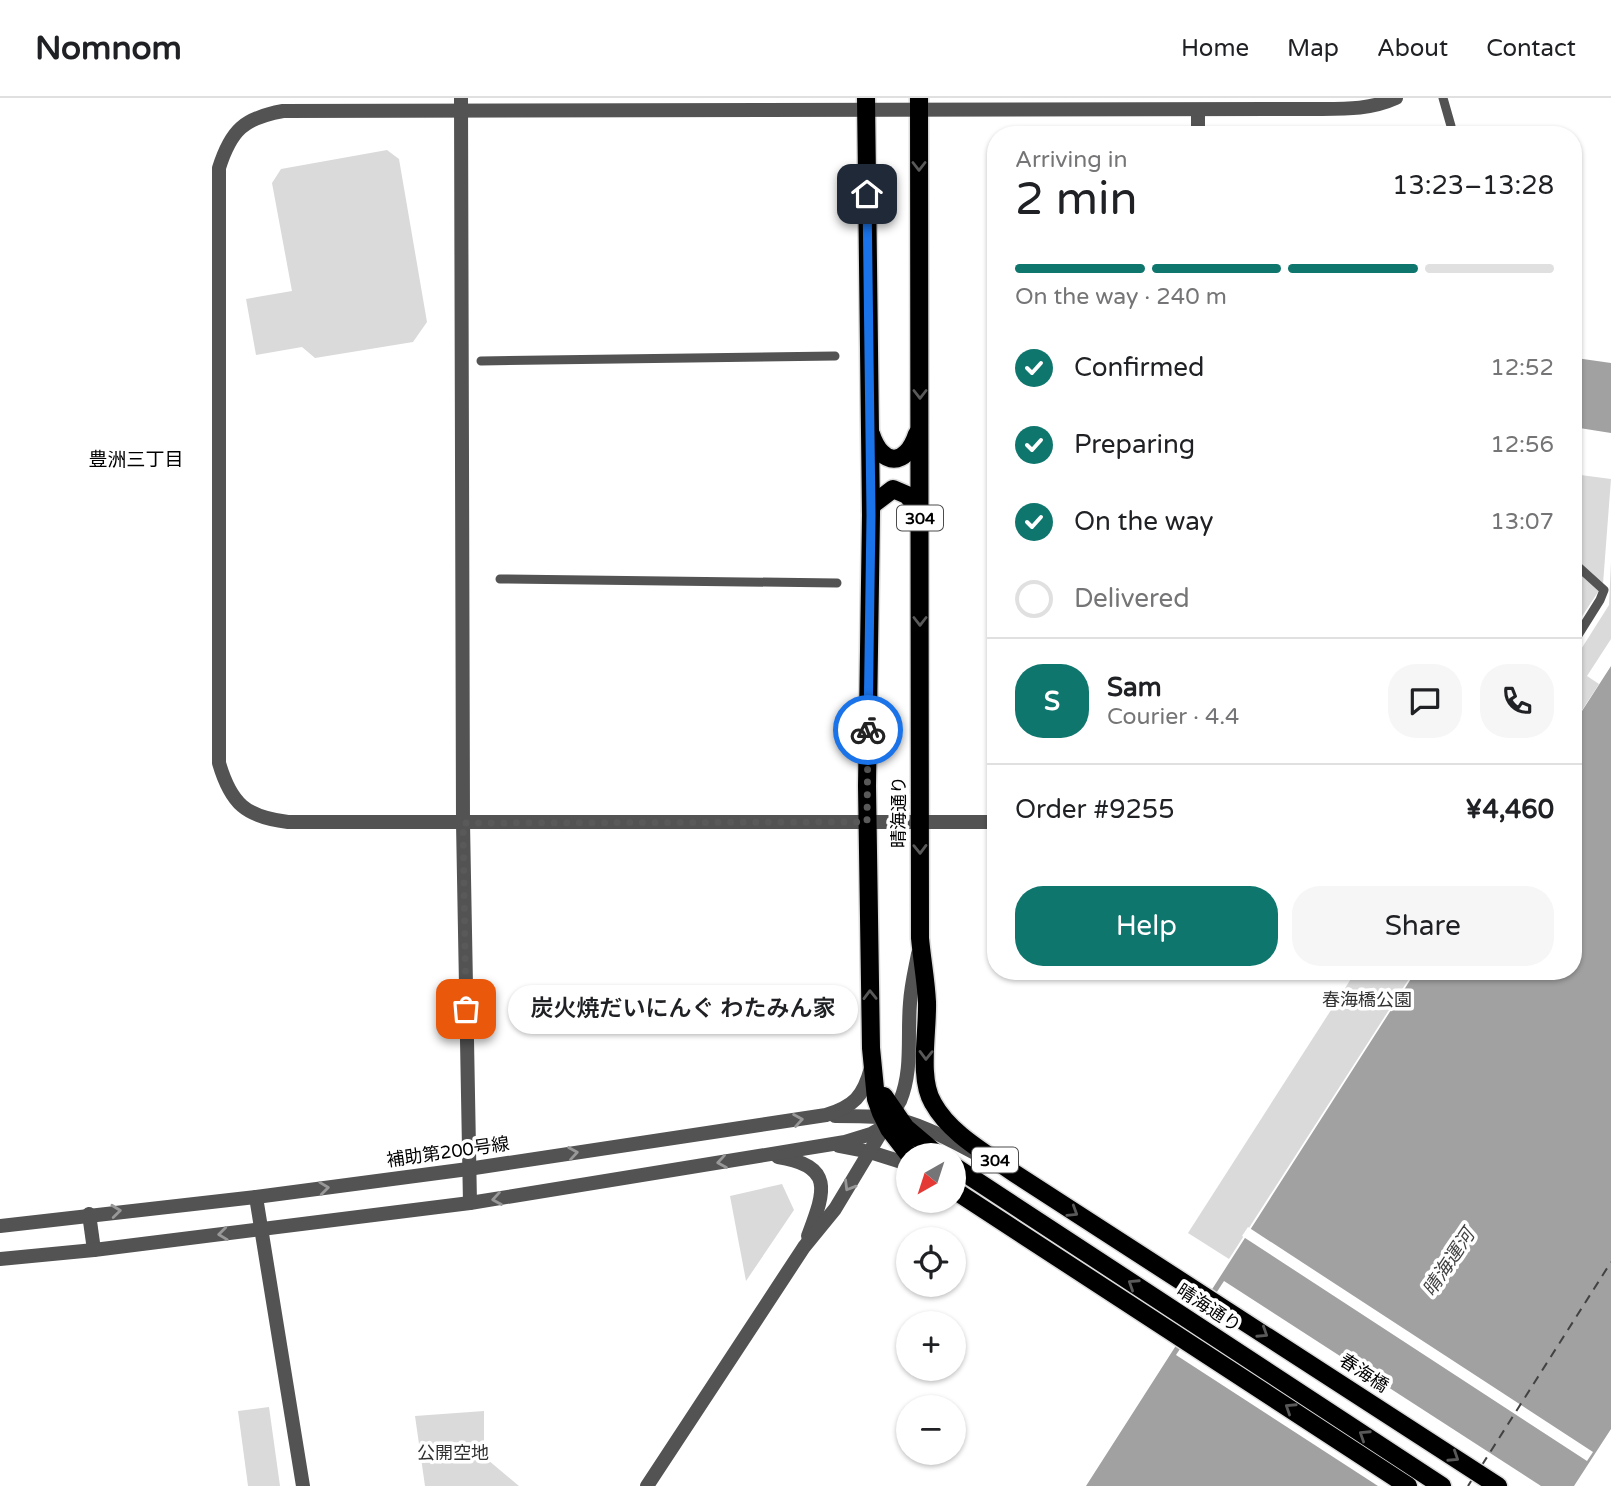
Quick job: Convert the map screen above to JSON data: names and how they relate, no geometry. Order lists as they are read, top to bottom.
{
  "streets": {
    "main road": ["304", "晴海通り", "春海橋"],
    "street": ["補助第200号線"]
  },
  "crossings": [
    ["晴海通り", "補助第200号線"],
    ["晴海通り", "春海橋"]
  ],
  "districts": ["豊洲三丁目"],
  "water": ["晴海運河"],
  "parks": ["春海橋公園", "公開空地"],
  "places": ["炭火焼だいにんぐ わたみん家"],
  "north": "bottom left",
  "page": {
    "header": "Nomnom",
    "nav": [
      "Home",
      "Map",
      "About",
      "Contact"
    ],
    "heading": ["2 min", "Arriving in", "13:23–13:28"],
    "panel": [
      "Sam",
      "Courier · 4.4",
      "Order #9255",
      "¥4,460"
    ],
    "bar": "On the way · 240 m",
    "list": [
      ["Confirmed", "12:52"],
      ["Preparing", "12:56"],
      ["On the way", "13:07"],
      "Delivered"
    ],
    "round": "S",
    "buttons": ["Help", "Share"],
    "bubble": "炭火焼だいにんぐ わたみん家",
    "map_buttons": ["+", "−"]
  }
}
